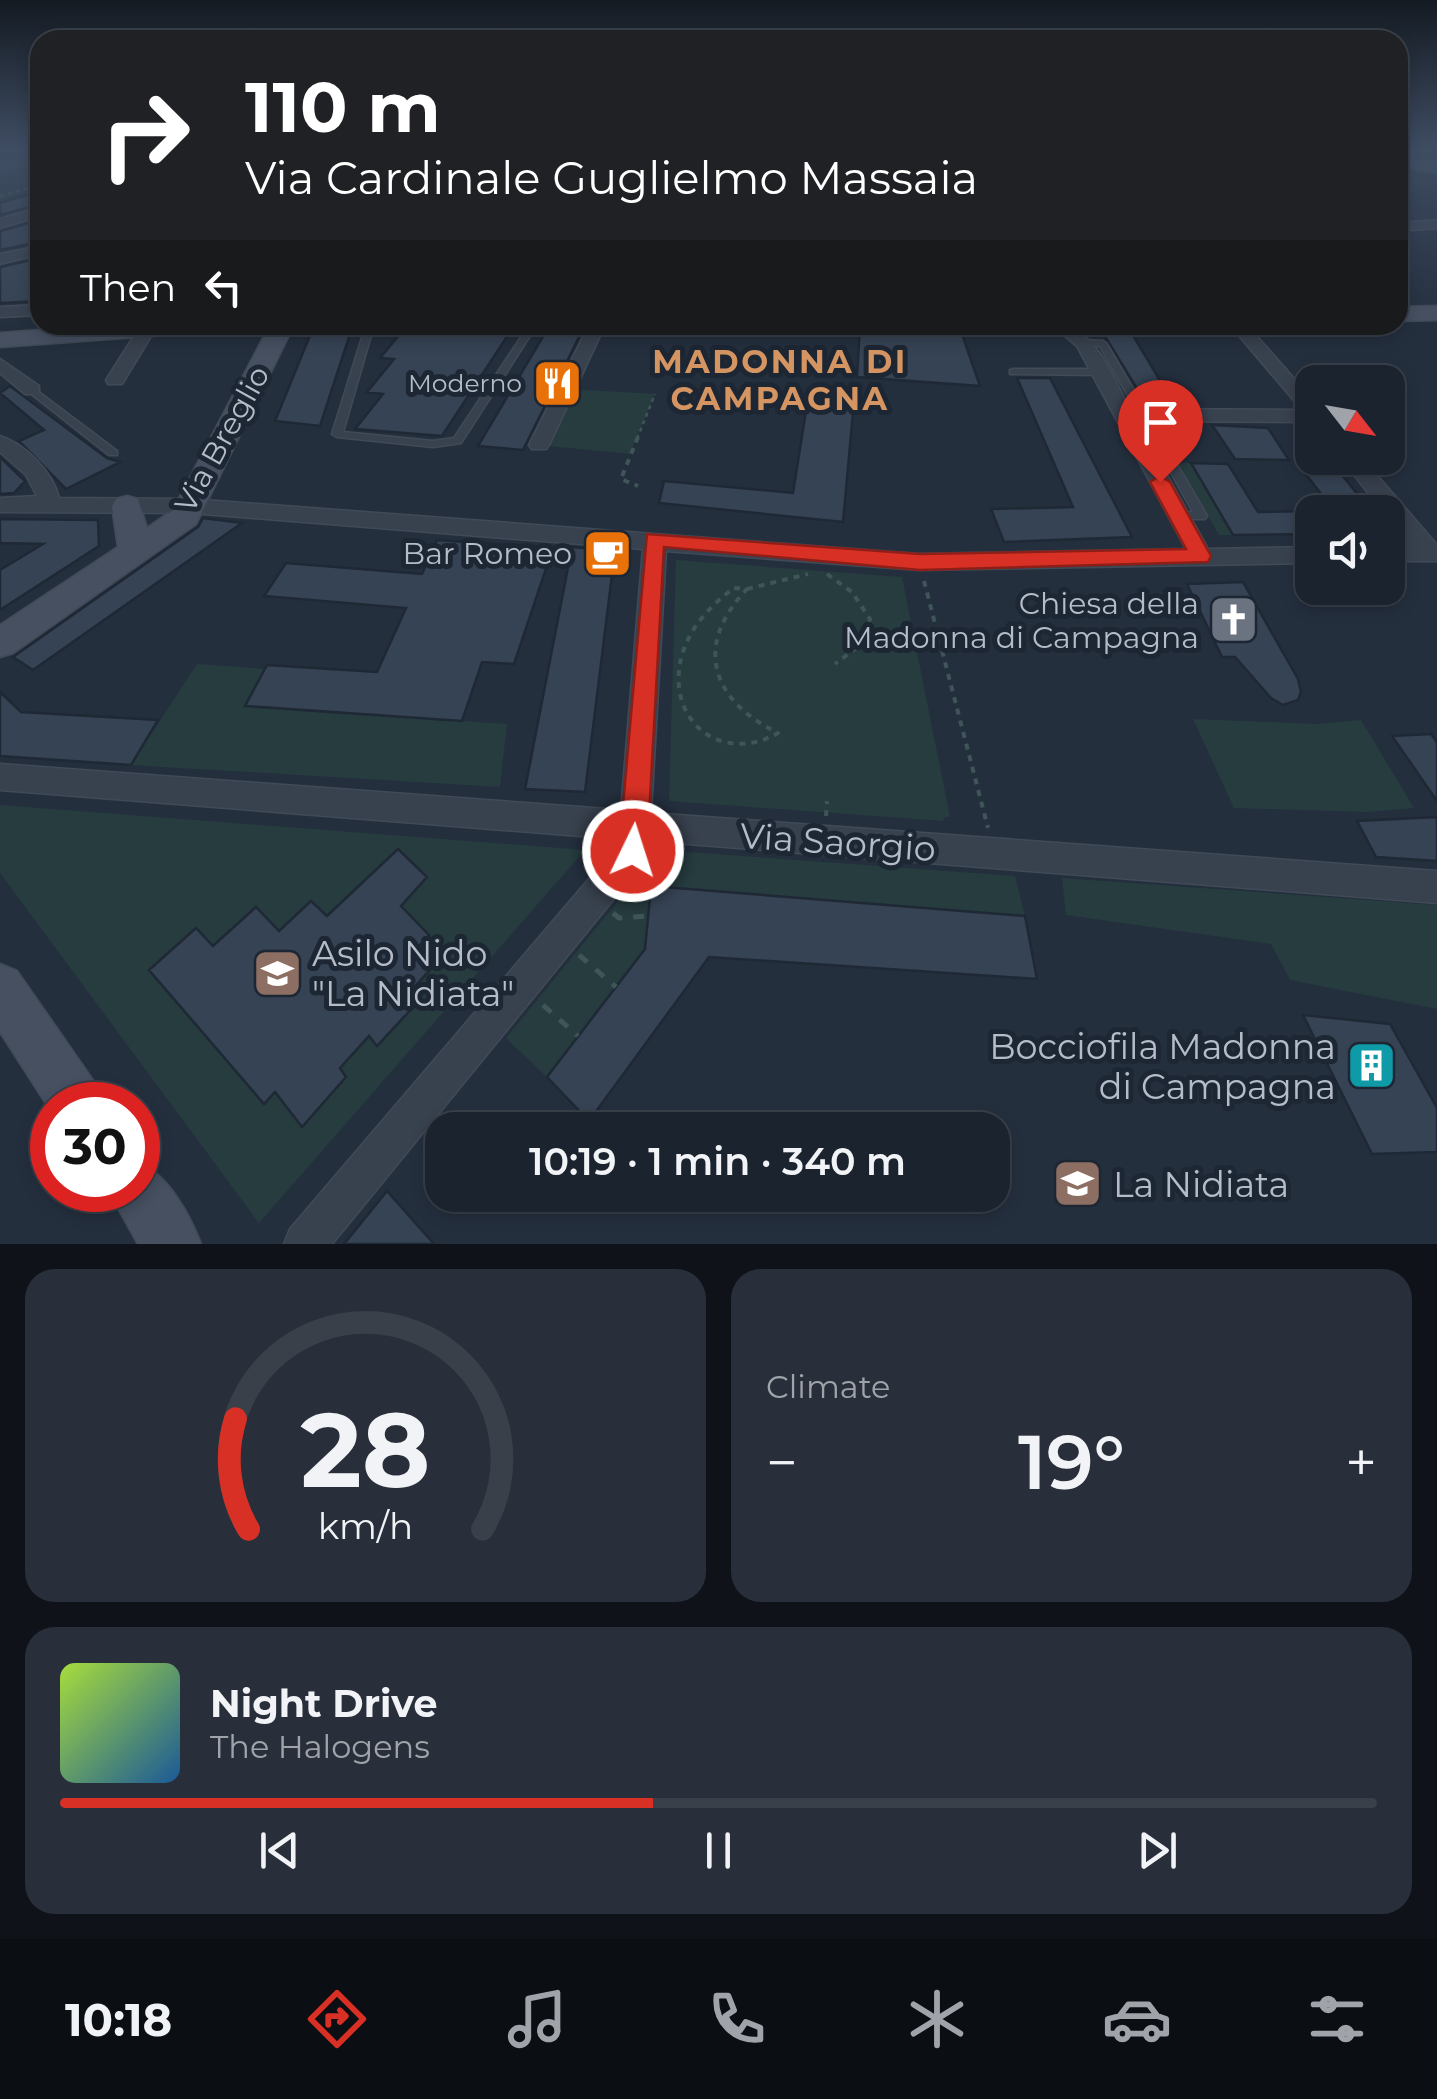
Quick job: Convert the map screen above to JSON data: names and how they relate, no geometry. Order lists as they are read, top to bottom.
{
  "streets": {
    "street": ["Via Breglio", "Via Saorgio"]
  },
  "districts": ["MADONNA DI CAMPAGNA"],
  "places": {
    "restaurant": ["Moderno"],
    "cafe": ["Bar Romeo"],
    "church": ["Chiesa della Madonna di Campagna"],
    "school or university": ["Asilo Nido \"La Nidiata\"", "La Nidiata"],
    "building": ["Bocciofila Madonna di Campagna"]
  },
  "north": "bottom right",
  "page": {
    "turn": ["110 m", "Via Cardinale Guglielmo Massaia"],
    "then": "Then",
    "limit": "30",
    "trip": "10:19 · 1 min · 340 m",
    "tile": "Climate",
    "heat": ["−", "19°", "+"],
    "song": ["Night Drive", "The Halogens"],
    "tabs": "10:18",
    "gauge": ["28", "km/h"]
  }
}
